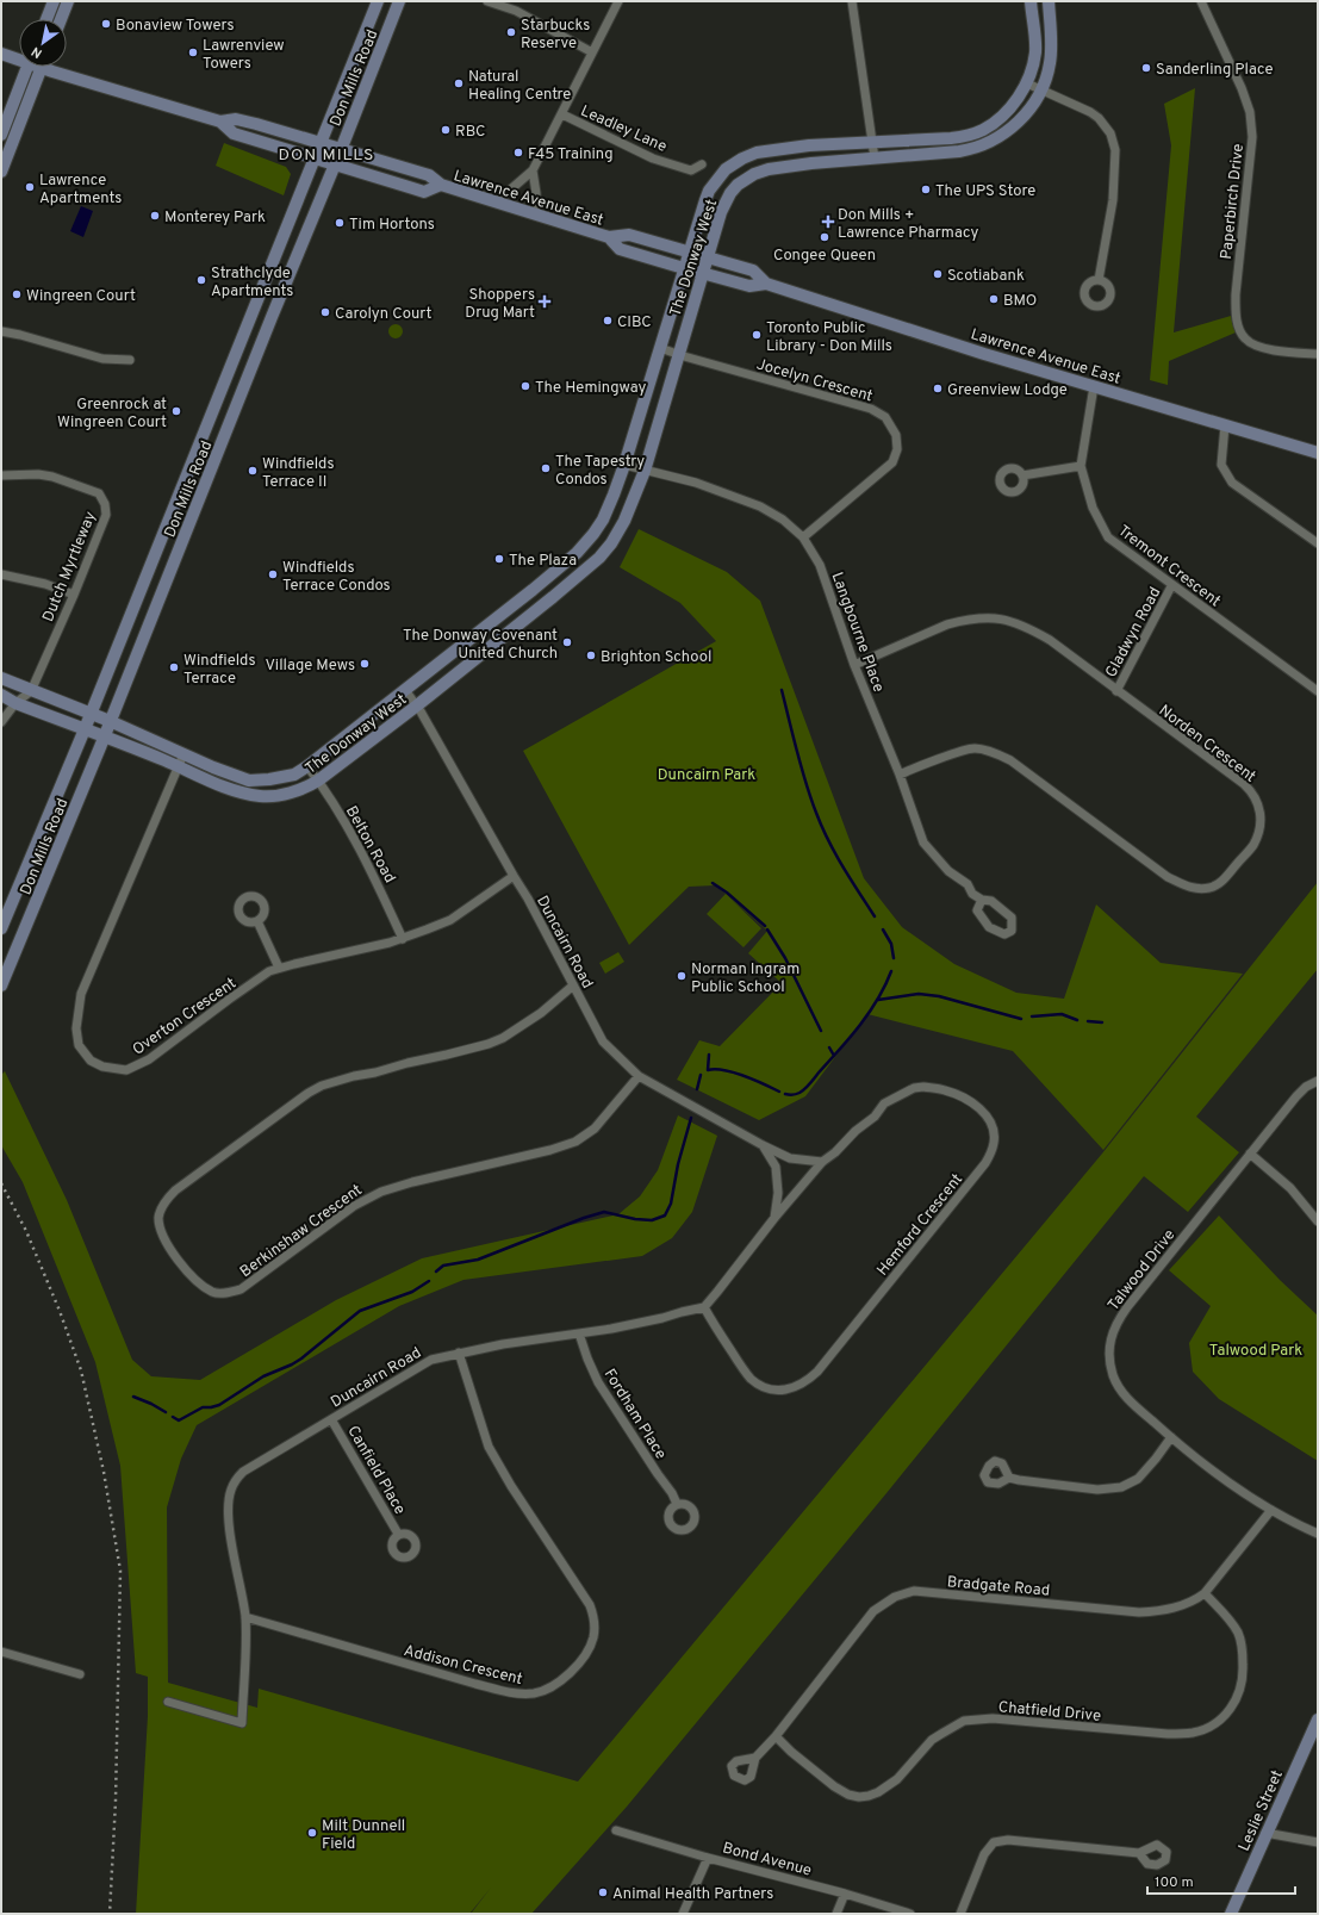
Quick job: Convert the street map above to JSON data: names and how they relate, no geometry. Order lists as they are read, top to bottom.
{
  "streets": {
    "main road": [
      "Don Mills Road",
      "Lawrence Avenue East",
      "The Donway West",
      "Leslie Street"
    ],
    "street": [
      "Leadley Lane",
      "Paperbirch Drive",
      "Jocelyn Crescent",
      "Tremont Crescent",
      "Dutch Myrtleway",
      "Langbourne Place",
      "Gladwyn Road",
      "Norden Crescent",
      "Belton Road",
      "Duncairn Road",
      "Overton Crescent",
      "Hemford Crescent",
      "Berkinshaw Crescent",
      "Talwood Drive",
      "Fordham Place",
      "Canfield Place",
      "Bradgate Road",
      "Addison Crescent",
      "Chatfield Drive",
      "Bond Avenue"
    ]
  },
  "crossings": [
    ["Don Mills Road", "Lawrence Avenue East"],
    ["Don Mills Road", "The Donway West"],
    ["Lawrence Avenue East", "The Donway West"],
    ["Lawrence Avenue East", "Tremont Crescent"],
    ["The Donway West", "Jocelyn Crescent"],
    ["The Donway West", "Dutch Myrtleway"],
    ["The Donway West", "Langbourne Place"],
    ["The Donway West", "Belton Road"],
    ["The Donway West", "Duncairn Road"],
    ["The Donway West", "Overton Crescent"],
    ["Jocelyn Crescent", "Langbourne Place"],
    ["Tremont Crescent", "Gladwyn Road"],
    ["Langbourne Place", "Norden Crescent"],
    ["Gladwyn Road", "Norden Crescent"],
    ["Belton Road", "Overton Crescent"],
    ["Duncairn Road", "Overton Crescent"],
    ["Duncairn Road", "Hemford Crescent"],
    ["Duncairn Road", "Berkinshaw Crescent"],
    ["Duncairn Road", "Fordham Place"],
    ["Duncairn Road", "Canfield Place"],
    ["Duncairn Road", "Addison Crescent"],
    ["Talwood Drive", "Bradgate Road"],
    ["Bradgate Road", "Chatfield Drive"]
  ],
  "districts": ["DON MILLS"],
  "parks": ["Duncairn Park", "Talwood Park"],
  "places": {
    "other": [
      "Bonaview Towers",
      "Starbucks Reserve",
      "Lawrenview Towers",
      "Sanderling Place",
      "Natural Healing Centre",
      "RBC",
      "F45 Training",
      "Lawrence Apartments",
      "The UPS Store",
      "Monterey Park",
      "Tim Hortons",
      "Congee Queen",
      "Scotiabank",
      "Strathclyde Apartments",
      "Wingreen Court",
      "BMO",
      "Carolyn Court",
      "CIBC",
      "Toronto Public Library - Don Mills",
      "The Hemingway",
      "Greenview Lodge",
      "Greenrock at Wingreen Court",
      "The Tapestry Condos",
      "Windfields Terrace II",
      "The Plaza",
      "Windfields Terrace Condos",
      "The Donway Covenant United Church",
      "Brighton School",
      "Village Mews",
      "Windfields Terrace",
      "Norman Ingram Public School",
      "Milt Dunnell Field",
      "Animal Health Partners"
    ],
    "health": ["Don Mills + Lawrence Pharmacy", "Shoppers Drug Mart"]
  },
  "scale_bar": "100 m",
  "north": "bottom left"
}
